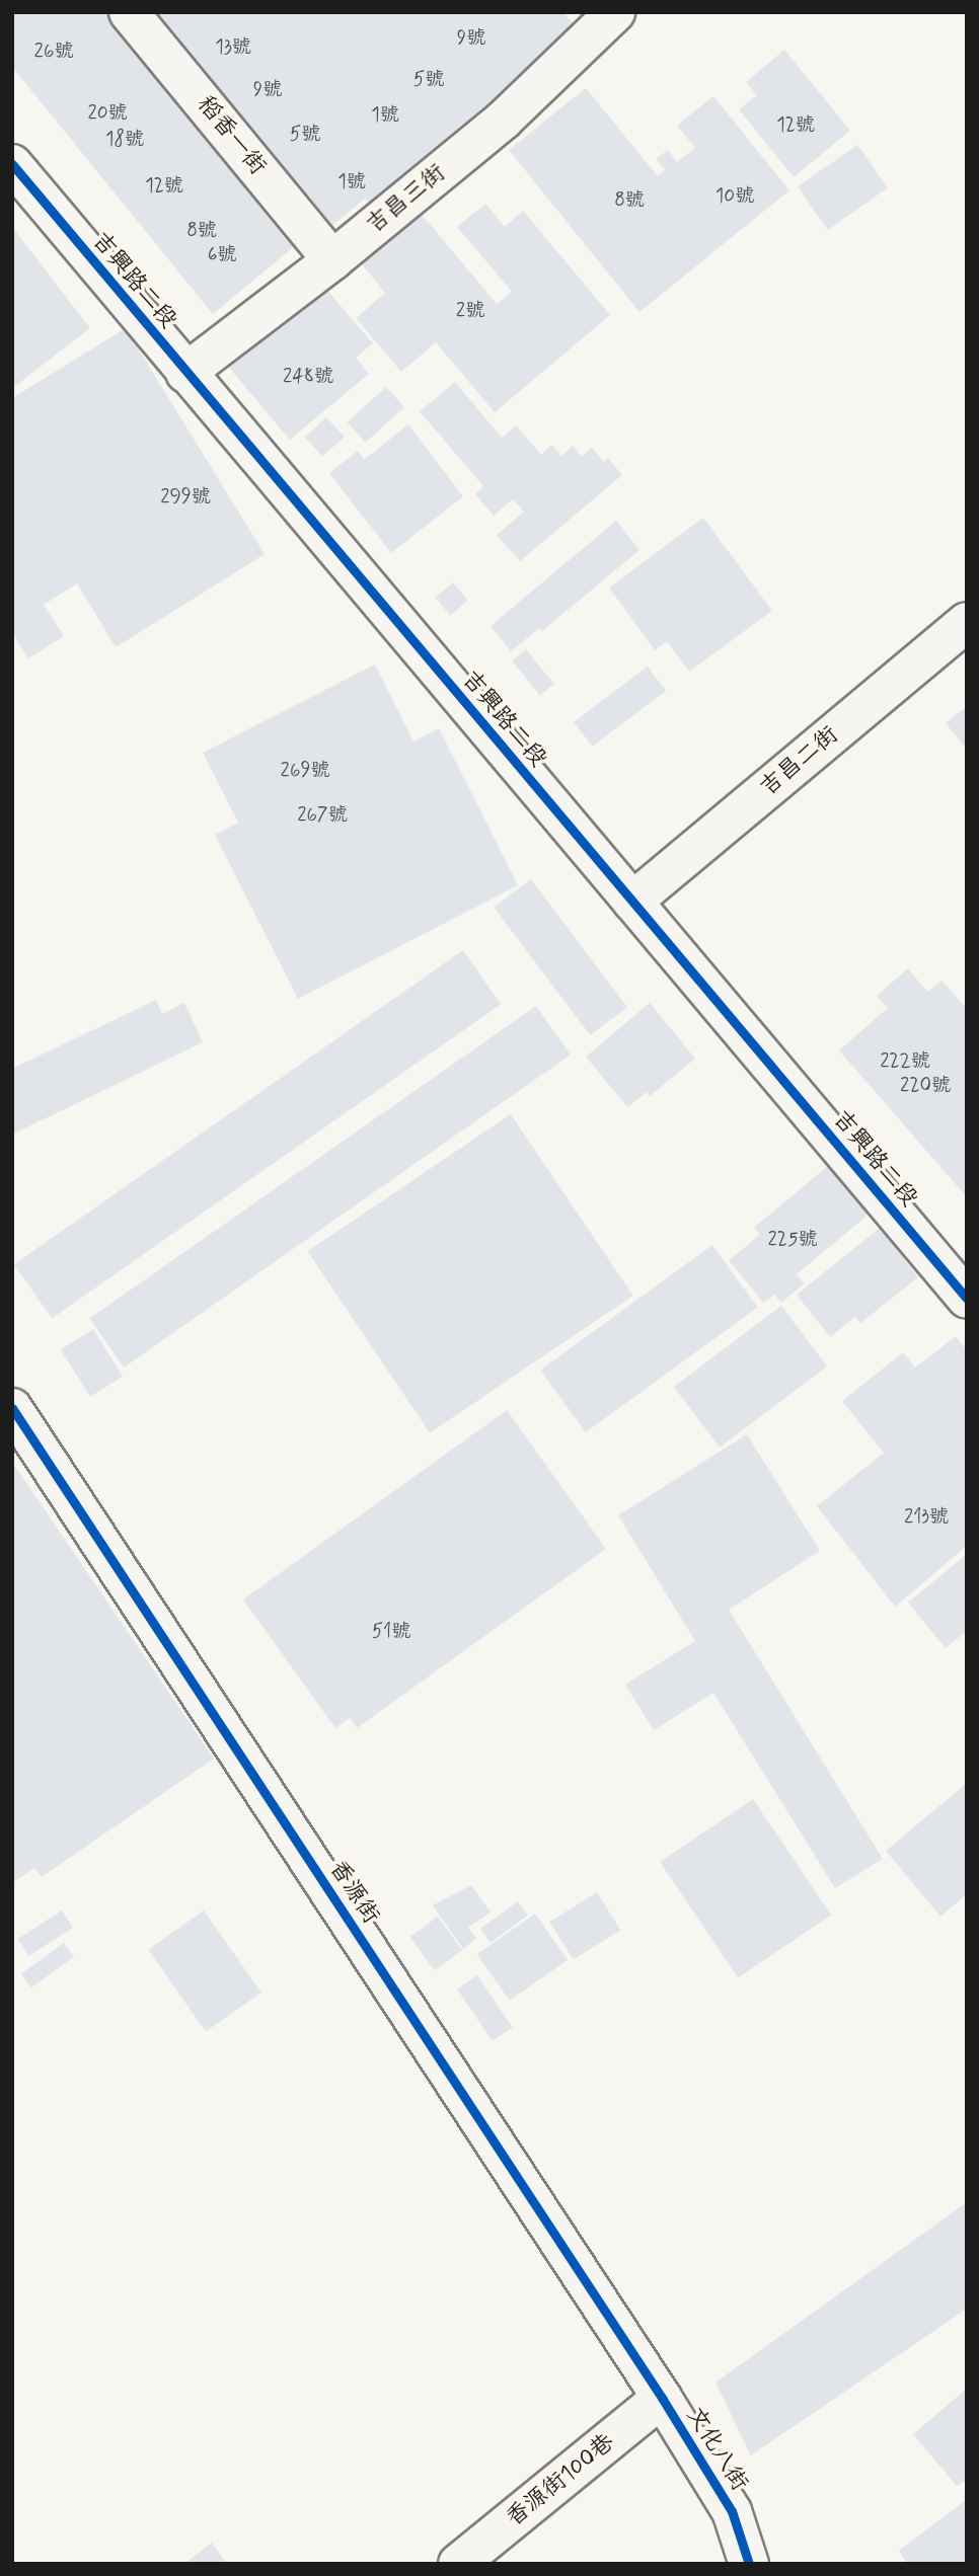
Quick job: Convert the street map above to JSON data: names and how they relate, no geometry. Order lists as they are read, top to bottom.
{
  "streets": {
    "street": [
      "稻香一街",
      "吉昌三街",
      "吉興路二段",
      "吉昌二街",
      "香源街",
      "文化八街",
      "香源街100巷"
    ]
  },
  "crossings": [
    ["稻香一街", "吉昌三街"],
    ["吉昌三街", "吉興路二段"],
    ["吉興路二段", "吉昌二街"],
    ["香源街", "文化八街"],
    ["香源街", "香源街100巷"],
    ["文化八街", "香源街100巷"]
  ],
  "house_numbers": [
    "9號",
    "13號",
    "26號",
    "5號",
    "9號",
    "20號",
    "1號",
    "12號",
    "5號",
    "18號",
    "1號",
    "12號",
    "10號",
    "8號",
    "8號",
    "6號",
    "2號",
    "248號",
    "299號",
    "269號",
    "267號",
    "222號",
    "220號",
    "225號",
    "213號",
    "51號"
  ]
}
